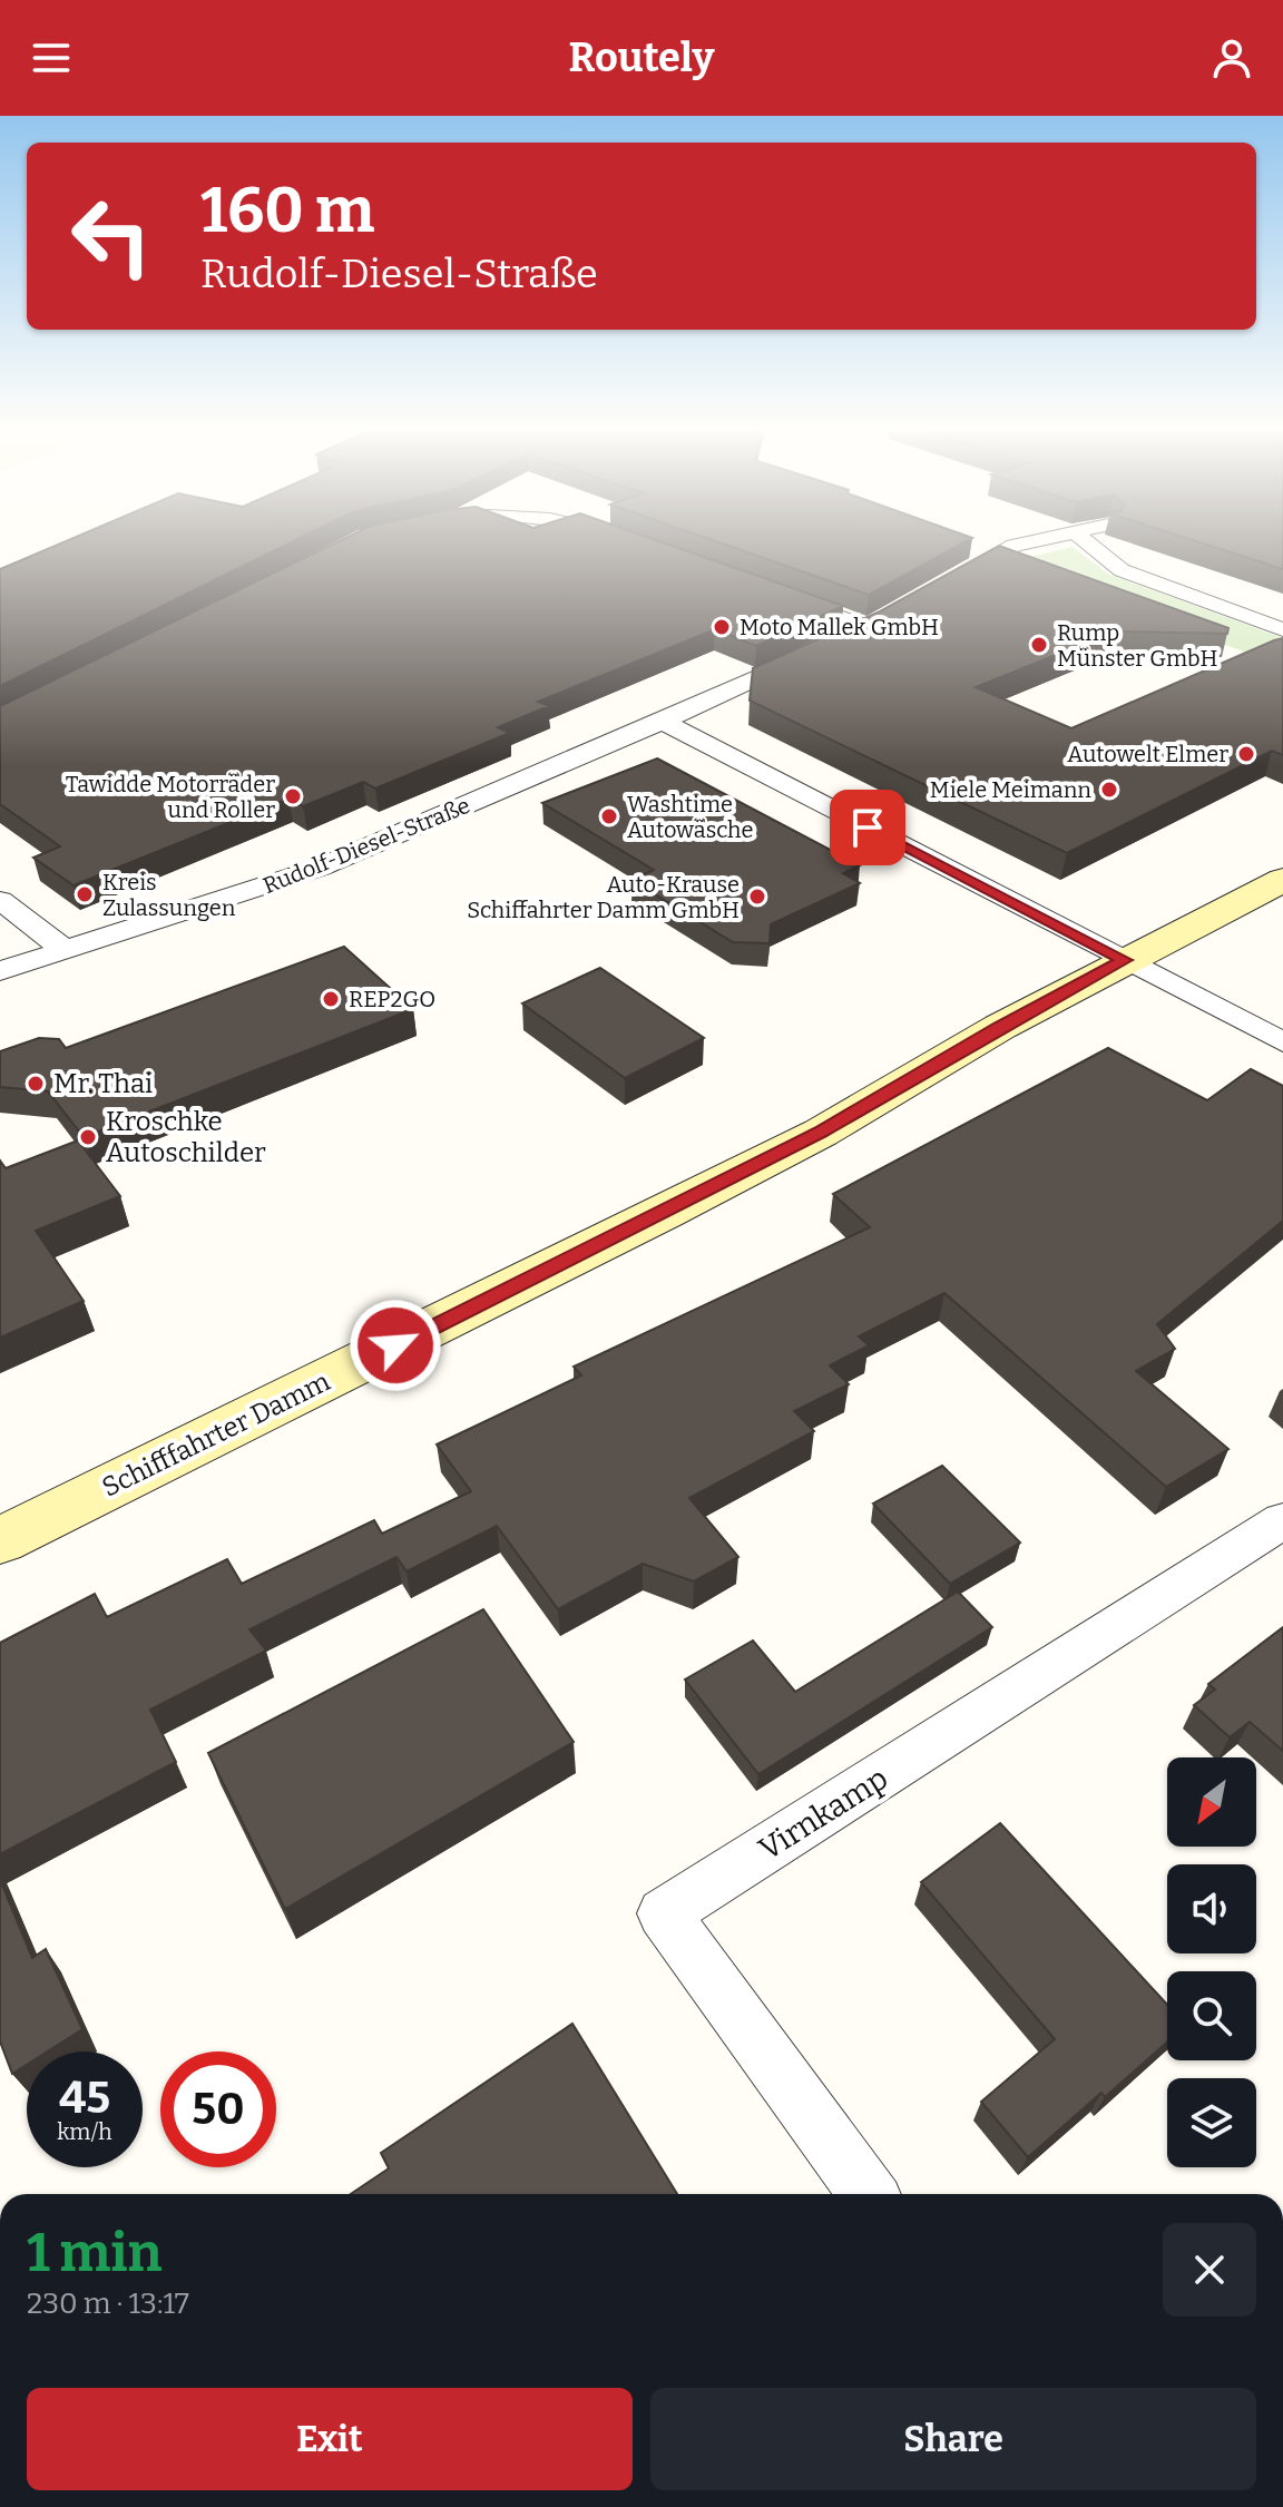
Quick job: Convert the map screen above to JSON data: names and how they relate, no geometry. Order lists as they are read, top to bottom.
{
  "streets": {
    "main road": ["Schifffahrter Damm"],
    "street": ["Rudolf-Diesel-Straße", "Virnkamp"]
  },
  "places": [
    "Moto Mallek GmbH",
    "Rump Münster GmbH",
    "Autowelt Elmer",
    "Miele Meimann",
    "Tawidde Motorräder und Roller",
    "Washtime Autowäsche",
    "Kreis Zulassungen",
    "Auto-Krause Schiffahrter Damm GmbH",
    "REP2GO",
    "Mr. Thai",
    "Kroschke Autoschilder"
  ],
  "north": "bottom left",
  "page": {
    "header": "Routely",
    "turn": ["160 m", "Rudolf-Diesel-Straße"],
    "speed": "45 km/h",
    "limit": "50",
    "heading": ["1 min", "230 m · 13:17"],
    "buttons": ["Exit", "Share"]
  }
}
